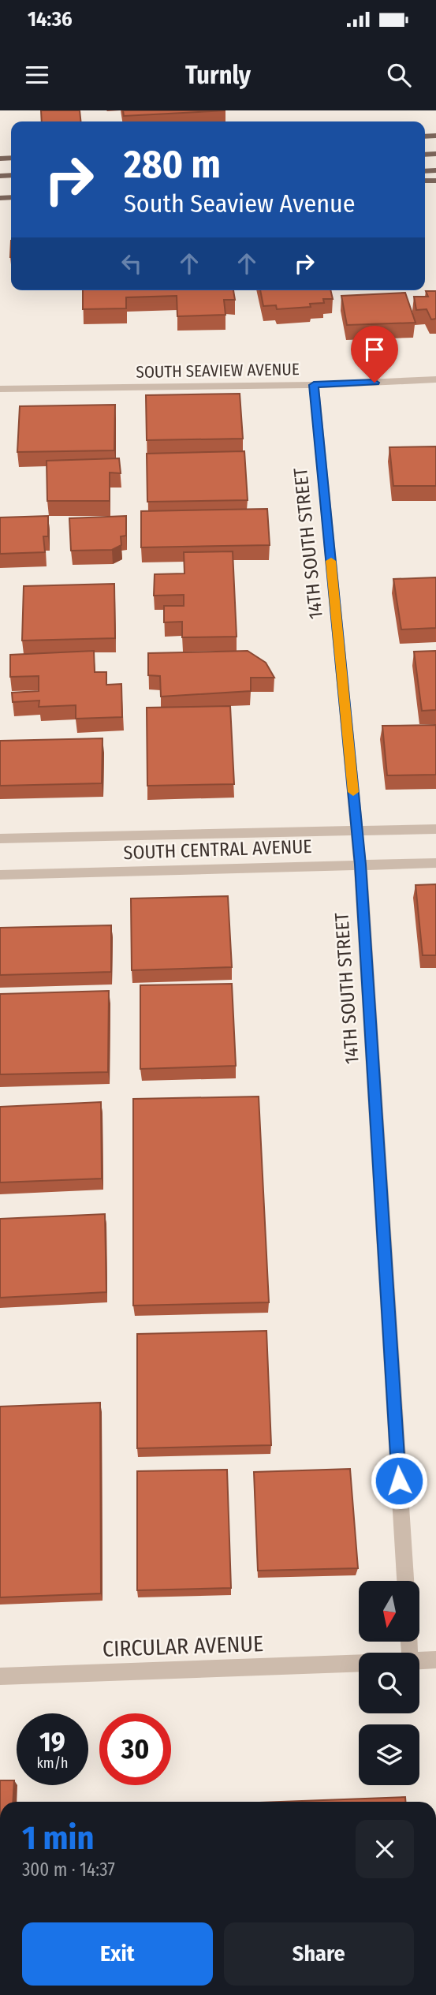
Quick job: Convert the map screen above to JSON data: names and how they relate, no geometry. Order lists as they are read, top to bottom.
{
  "streets": {
    "street": [
      "SOUTH SEAVIEW AVENUE",
      "14TH SOUTH STREET",
      "SOUTH CENTRAL AVENUE",
      "CIRCULAR AVENUE"
    ]
  },
  "crossings": [
    ["SOUTH SEAVIEW AVENUE", "14TH SOUTH STREET"],
    ["14TH SOUTH STREET", "SOUTH CENTRAL AVENUE"]
  ],
  "north": "bottom",
  "page": {
    "status": "14:36",
    "header": "Turnly",
    "turn": ["280 m", "South Seaview Avenue"],
    "speed": "19 km/h",
    "limit": "30",
    "heading": ["1 min", "300 m · 14:37"],
    "buttons": ["Exit", "Share"]
  }
}
